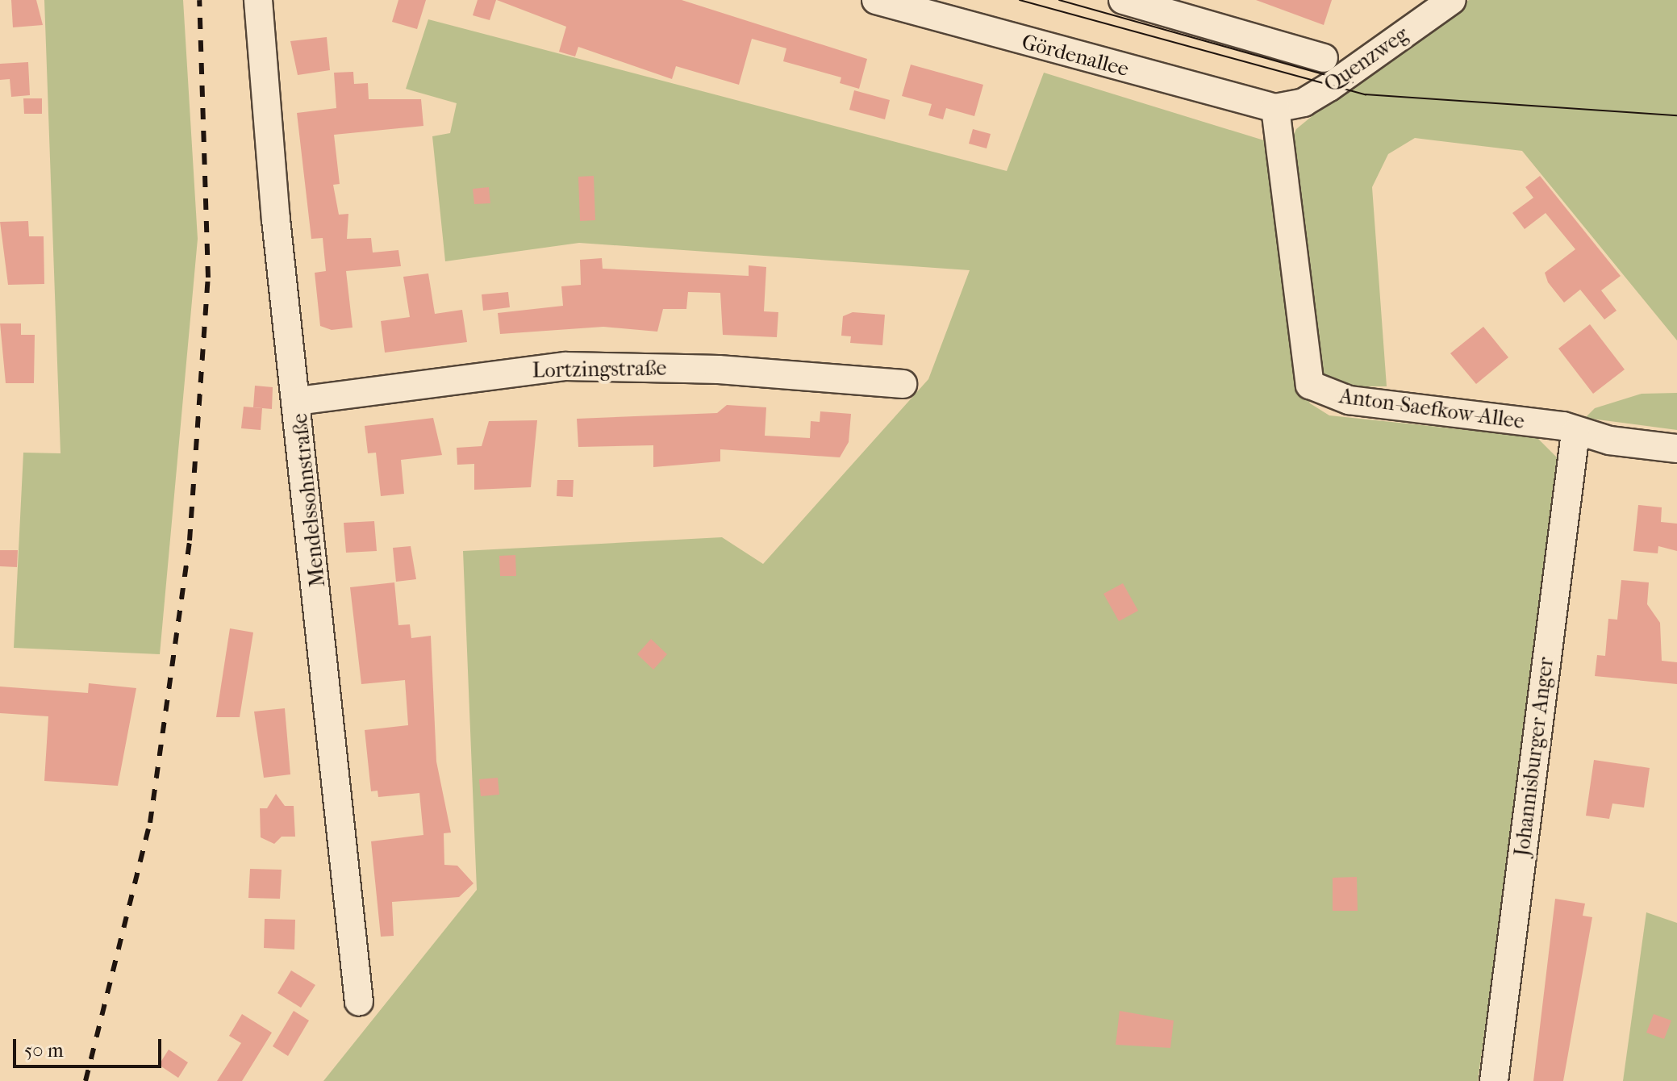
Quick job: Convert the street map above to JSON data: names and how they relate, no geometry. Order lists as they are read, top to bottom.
{
  "streets": {
    "street": [
      "Gördenallee",
      "Quenzweg",
      "Lortzingstraße",
      "Anton-Saefkow-Allee",
      "Mendelssohnstraße",
      "Johannisburger Anger"
    ]
  },
  "crossings": [
    ["Gördenallee", "Quenzweg"],
    ["Gördenallee", "Anton-Saefkow-Allee"],
    ["Quenzweg", "Anton-Saefkow-Allee"],
    ["Lortzingstraße", "Mendelssohnstraße"],
    ["Anton-Saefkow-Allee", "Johannisburger Anger"]
  ],
  "scale_bar": "50 m"
}
